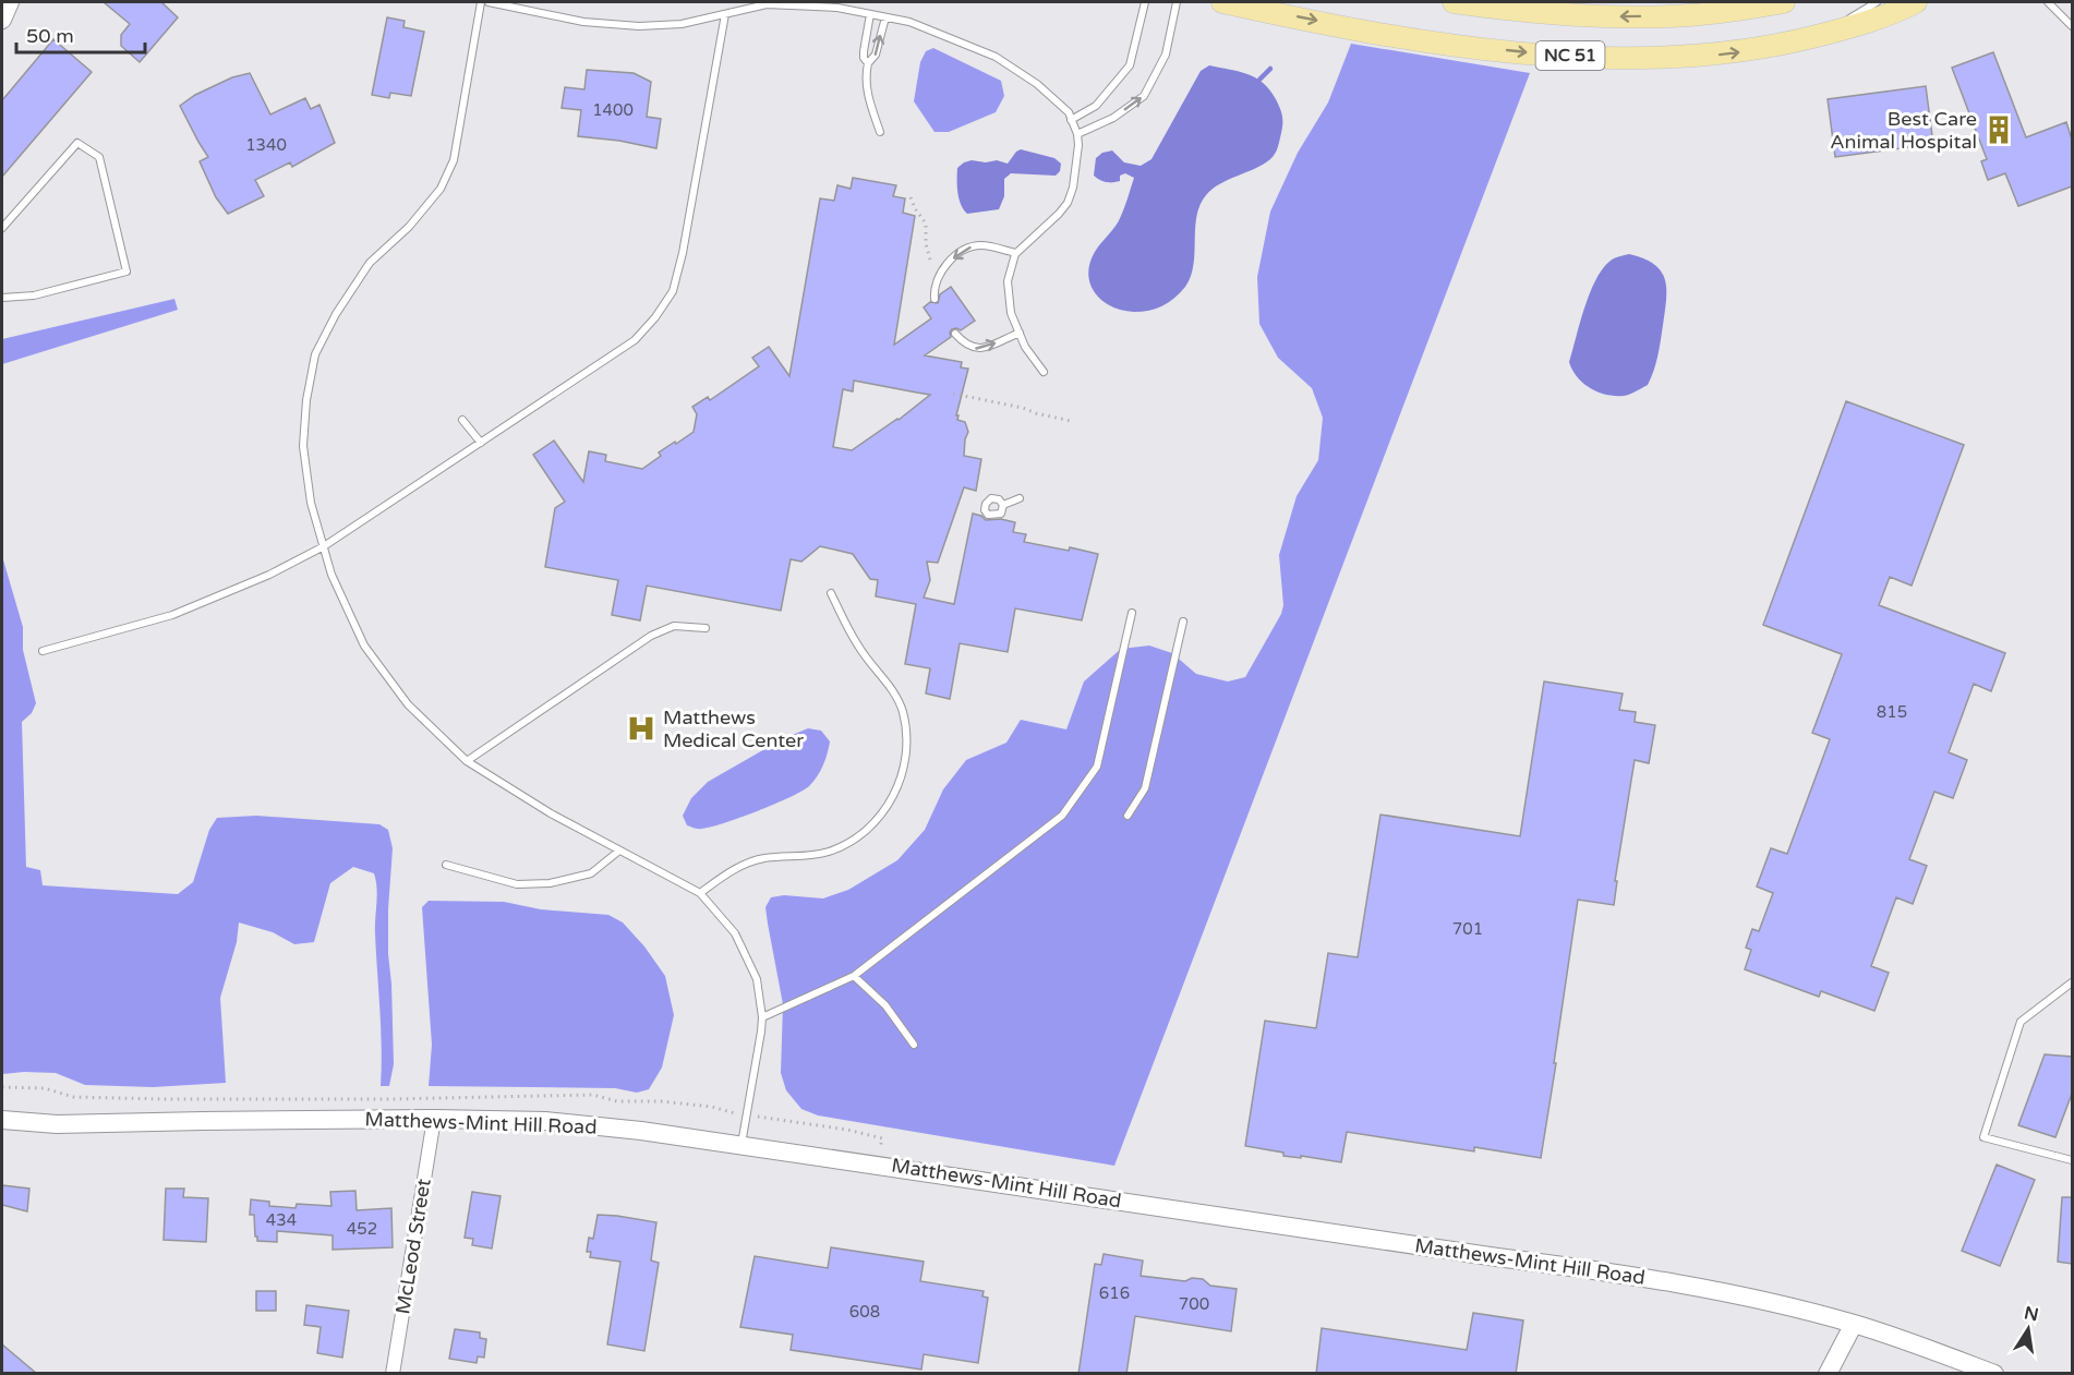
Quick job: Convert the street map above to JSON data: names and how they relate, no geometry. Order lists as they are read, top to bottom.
{
  "streets": {
    "main road": ["NC 51", "Matthews-Mint Hill Road"],
    "street": ["McLeod Street"]
  },
  "crossings": [
    ["Matthews-Mint Hill Road", "McLeod Street"]
  ],
  "places": {
    "building": ["Best Care Animal Hospital"],
    "hospital": ["Matthews Medical Center"]
  },
  "house_numbers": [
    "1400",
    "1340",
    "815",
    "701",
    "434",
    "452",
    "616",
    "700",
    "608"
  ],
  "scale_bar": "50 m",
  "north": "top"
}
